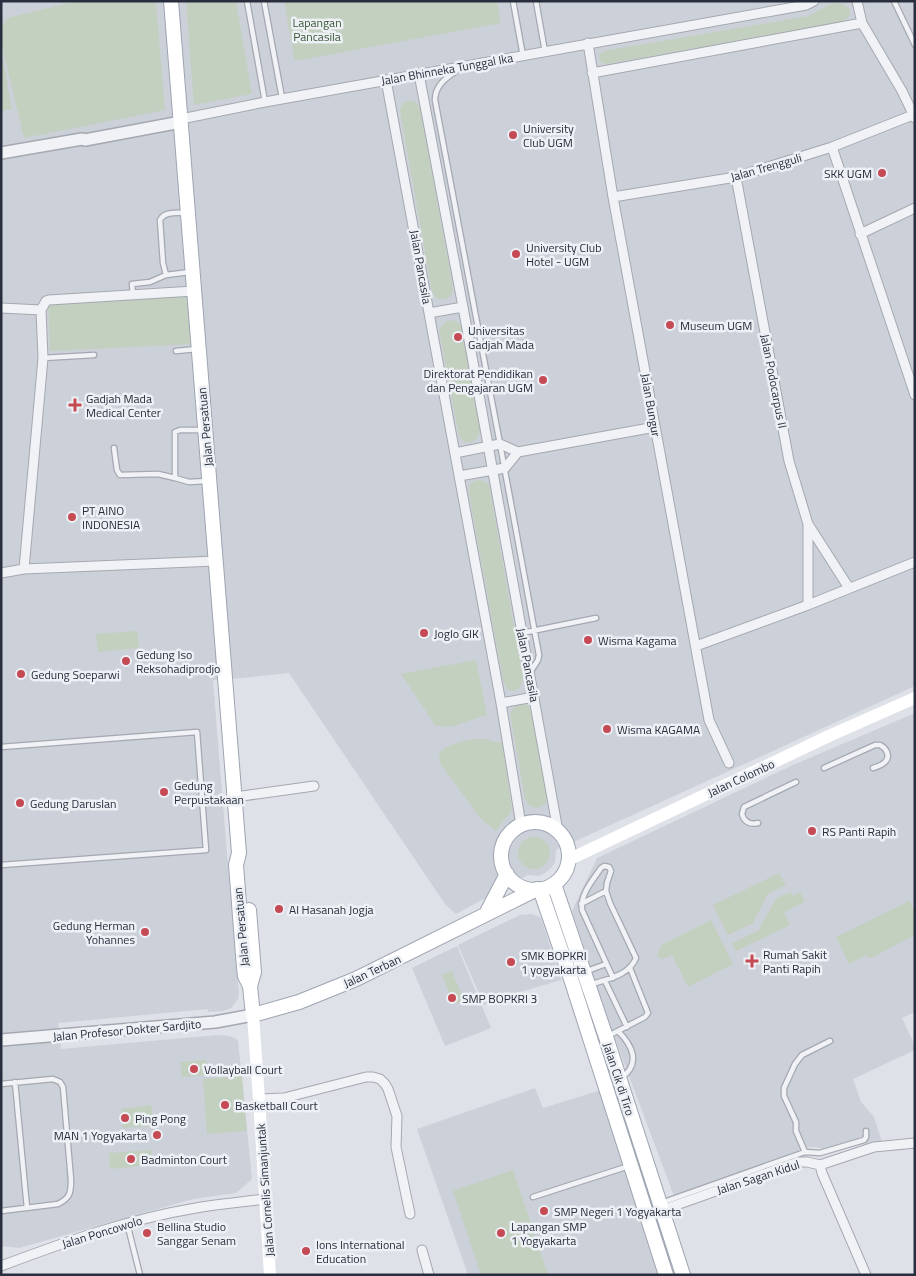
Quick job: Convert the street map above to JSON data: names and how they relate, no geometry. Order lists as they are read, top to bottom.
{
  "streets": {
    "main road": [
      "Jalan Persatuan",
      "Jalan Colombo",
      "Jalan Terban",
      "Jalan Cik di Tiro",
      "Jalan Cornelis Simanjuntak"
    ],
    "street": [
      "Jalan Bhinneka Tunggal Ika",
      "Jalan Trengguli",
      "Jalan Pancasila",
      "Jalan Podocarpus II",
      "Jalan Bungur",
      "Jalan Profesor Dokter Sardjito",
      "Jalan Sagan Kidul",
      "Jalan Poncowolo"
    ]
  },
  "crossings": [
    ["Jalan Bhinneka Tunggal Ika", "Jalan Pancasila"],
    ["Jalan Bhinneka Tunggal Ika", "Jalan Bungur"],
    ["Jalan Bhinneka Tunggal Ika", "Jalan Persatuan"],
    ["Jalan Trengguli", "Jalan Podocarpus II"],
    ["Jalan Trengguli", "Jalan Bungur"],
    ["Jalan Pancasila", "Jalan Colombo"],
    ["Jalan Pancasila", "Jalan Terban"],
    ["Jalan Pancasila", "Jalan Cik di Tiro"],
    ["Jalan Persatuan", "Jalan Terban"],
    ["Jalan Persatuan", "Jalan Profesor Dokter Sardjito"],
    ["Jalan Persatuan", "Jalan Cornelis Simanjuntak"],
    ["Jalan Colombo", "Jalan Terban"],
    ["Jalan Colombo", "Jalan Cik di Tiro"],
    ["Jalan Terban", "Jalan Profesor Dokter Sardjito"],
    ["Jalan Terban", "Jalan Cik di Tiro"],
    ["Jalan Terban", "Jalan Cornelis Simanjuntak"],
    ["Jalan Profesor Dokter Sardjito", "Jalan Cornelis Simanjuntak"],
    ["Jalan Cik di Tiro", "Jalan Sagan Kidul"],
    ["Jalan Cornelis Simanjuntak", "Jalan Poncowolo"]
  ],
  "parks": ["Lapangan Pancasila"],
  "places": {
    "other": [
      "University Club UGM",
      "SKK UGM",
      "University Club Hotel - UGM",
      "Museum UGM",
      "Universitas Gadjah Mada",
      "Direktorat Pendidikan dan Pengajaran UGM",
      "PT AINO INDONESIA",
      "Joglo GIK",
      "Wisma Kagama",
      "Gedung Iso Reksohadiprodjo",
      "Gedung Soeparwi",
      "Wisma KAGAMA",
      "Gedung Perpustakaan",
      "Gedung Daruslan",
      "RS Panti Rapih",
      "Al Hasanah Jogja",
      "Gedung Herman Yohannes",
      "SMK BOPKRI 1 yogyakarta",
      "SMP BOPKRI 3",
      "Vollayball Court",
      "Basketball Court",
      "Ping Pong",
      "MAN 1 Yogyakarta",
      "Badminton Court",
      "SMP Negeri 1 Yogyakarta",
      "Bellina Studio Sanggar Senam",
      "Lapangan SMP 1 Yogyakarta",
      "Ions International Education"
    ],
    "health": ["Gadjah Mada Medical Center", "Rumah Sakit Panti Rapih"]
  }
}
